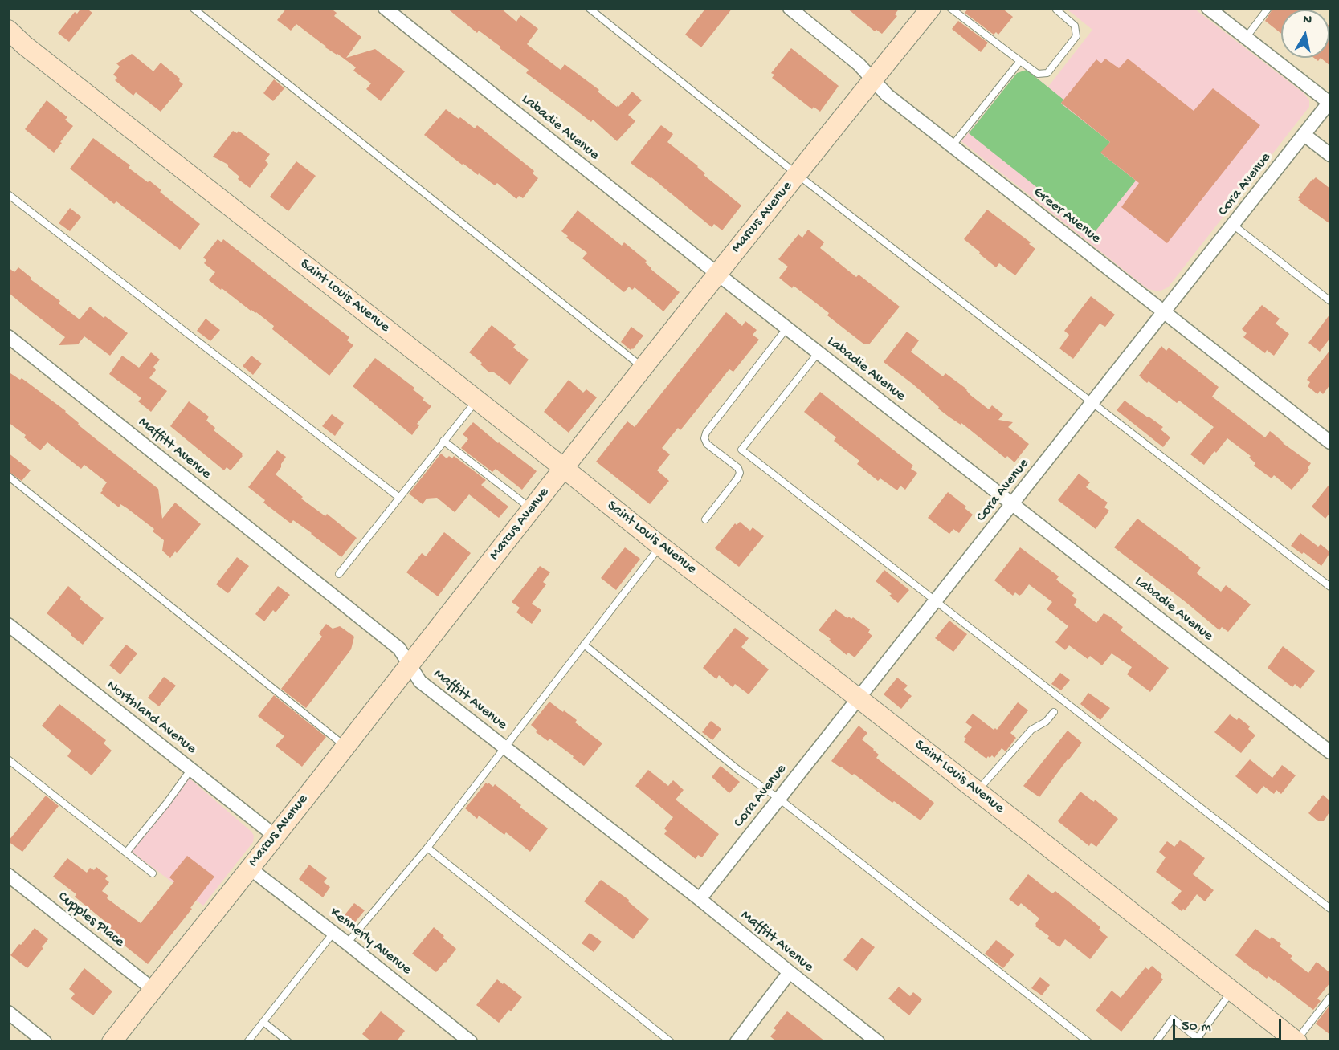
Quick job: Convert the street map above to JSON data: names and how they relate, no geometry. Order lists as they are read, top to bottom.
{
  "streets": {
    "street": [
      "Labadie Avenue",
      "Cora Avenue",
      "Greer Avenue",
      "Marcus Avenue",
      "Saint Louis Avenue",
      "Maffitt Avenue",
      "Northland Avenue",
      "Cupples Place",
      "Kennerly Avenue"
    ]
  },
  "crossings": [
    ["Labadie Avenue", "Cora Avenue"],
    ["Labadie Avenue", "Marcus Avenue"],
    ["Cora Avenue", "Greer Avenue"],
    ["Cora Avenue", "Saint Louis Avenue"],
    ["Cora Avenue", "Maffitt Avenue"],
    ["Greer Avenue", "Marcus Avenue"],
    ["Marcus Avenue", "Saint Louis Avenue"],
    ["Marcus Avenue", "Maffitt Avenue"],
    ["Marcus Avenue", "Northland Avenue"],
    ["Marcus Avenue", "Cupples Place"],
    ["Marcus Avenue", "Kennerly Avenue"]
  ],
  "scale_bar": "50 m",
  "north": "top"
}
